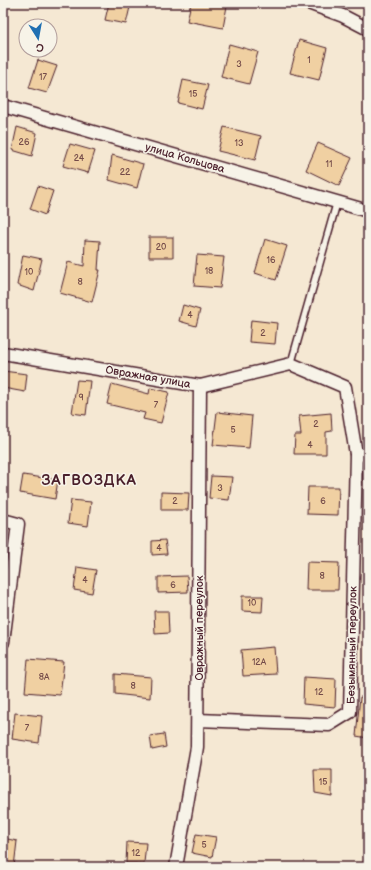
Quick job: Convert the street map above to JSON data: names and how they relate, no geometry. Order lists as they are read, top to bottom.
{
  "streets": {
    "street": [
      "улица Кольцова",
      "Овражная улица",
      "Овражный переулок",
      "Безымянный переулок"
    ]
  },
  "crossings": [
    ["Овражная улица", "Овражный переулок"],
    ["Овражная улица", "Безымянный переулок"],
    ["Овражный переулок", "Безымянный переулок"]
  ],
  "districts": ["ЗАГВОЗДКА"],
  "house_numbers": [
    "1",
    "3",
    "17",
    "15",
    "26",
    "13",
    "24",
    "11",
    "22",
    "20",
    "16",
    "18",
    "10",
    "8",
    "4",
    "2",
    "9",
    "7",
    "2",
    "5",
    "4",
    "3",
    "2",
    "6",
    "4",
    "8",
    "4",
    "6",
    "10",
    "12А",
    "8А",
    "8",
    "12",
    "7",
    "15",
    "5",
    "12"
  ],
  "north": "bottom"
}
